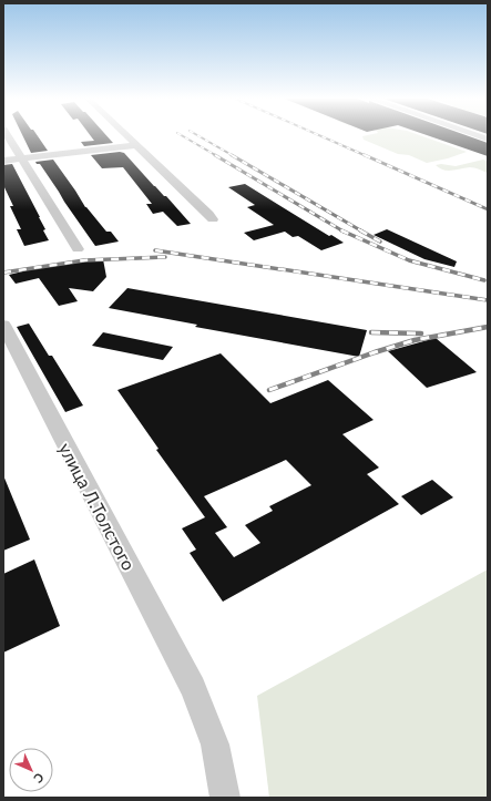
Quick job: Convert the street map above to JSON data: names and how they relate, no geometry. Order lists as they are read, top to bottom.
{
  "streets": {
    "street": ["улица Л.Толстого"]
  },
  "north": "bottom right"
}
